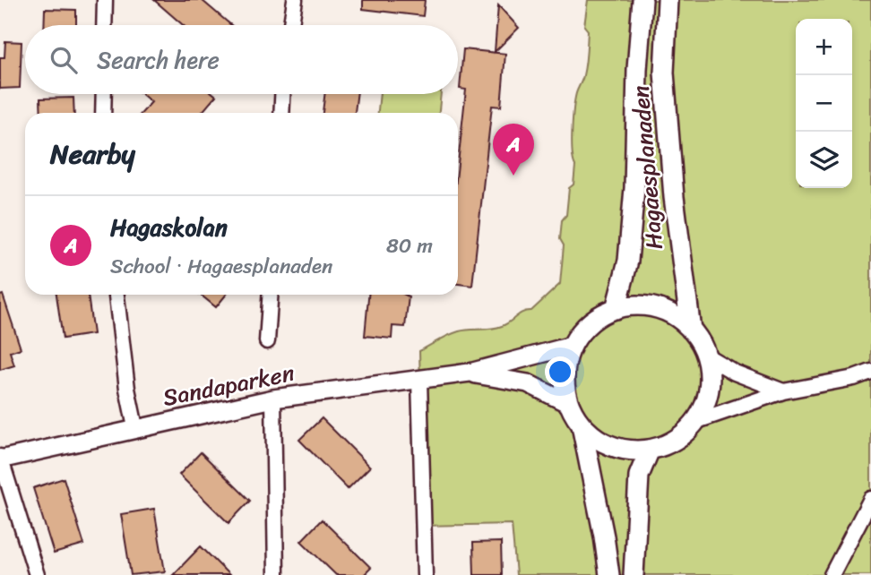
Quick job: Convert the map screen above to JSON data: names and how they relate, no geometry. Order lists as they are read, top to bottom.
{
  "streets": {
    "main road": ["Hagaesplanaden"],
    "street": ["Sandaparken"]
  },
  "crossings": [
    ["Hagaesplanaden", "Sandaparken"]
  ],
  "page": {
    "map_buttons": ["+", "−"],
    "search": "Search here",
    "heading": "Nearby",
    "pins": "A",
    "list": [
      {
        "mark": "A",
        "name": "Hagaskolan",
        "note": "School · Hagaesplanaden",
        "value": "80 m"
      }
    ]
  }
}
